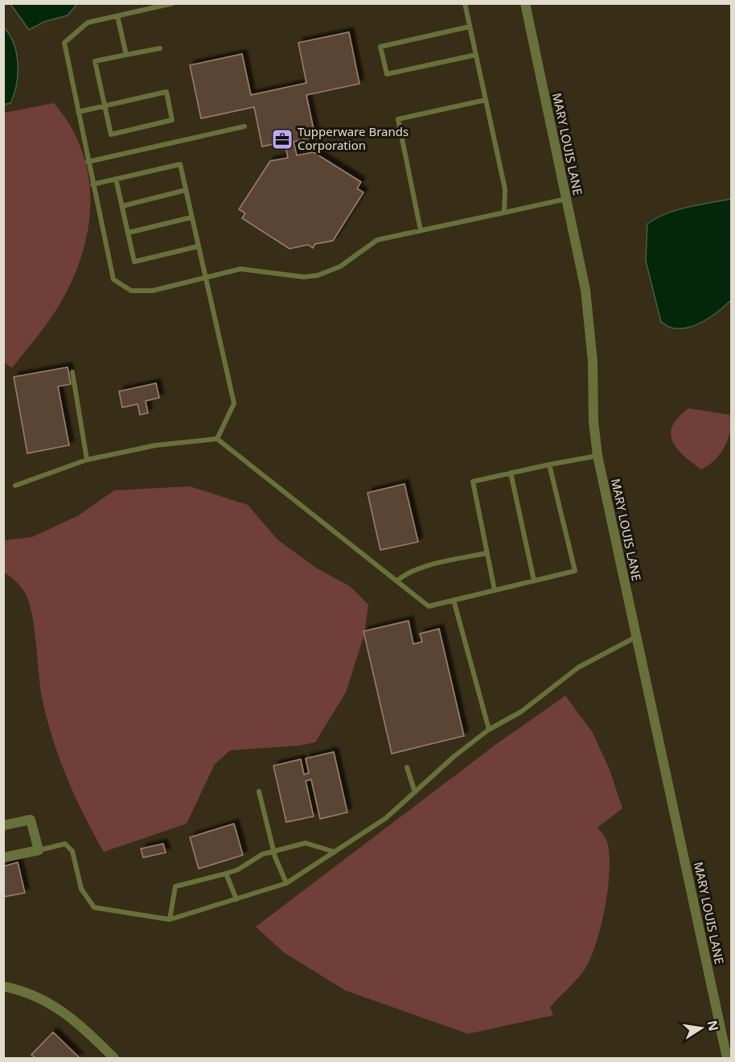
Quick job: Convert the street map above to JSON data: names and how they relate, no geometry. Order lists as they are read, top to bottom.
{
  "streets": {
    "street": ["MARY LOUIS LANE"]
  },
  "places": {
    "office": ["Tupperware Brands Corporation"]
  },
  "north": "right"
}
